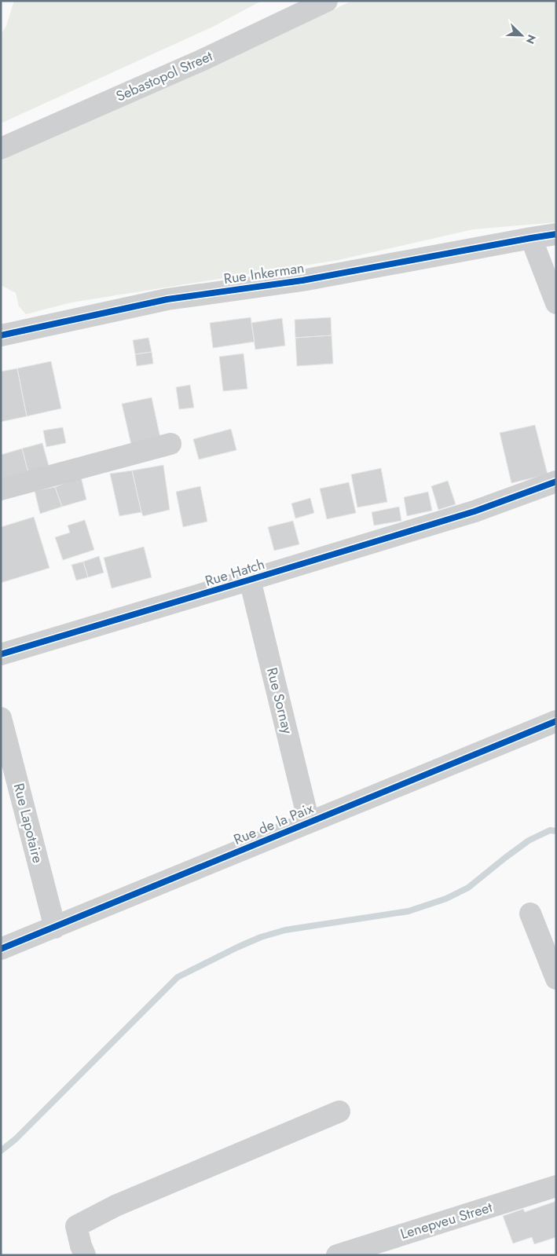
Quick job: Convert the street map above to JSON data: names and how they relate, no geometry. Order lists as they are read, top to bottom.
{
  "streets": {
    "street": [
      "Sebastopol Street",
      "Rue Inkerman",
      "Rue Hatch",
      "Rue Sornay",
      "Rue Lapotaire",
      "Rue de la Paix",
      "Lenepveu Street"
    ]
  },
  "crossings": [
    ["Rue Hatch", "Rue Sornay"],
    ["Rue Sornay", "Rue de la Paix"],
    ["Rue Lapotaire", "Rue de la Paix"]
  ],
  "north": "bottom right"
}
